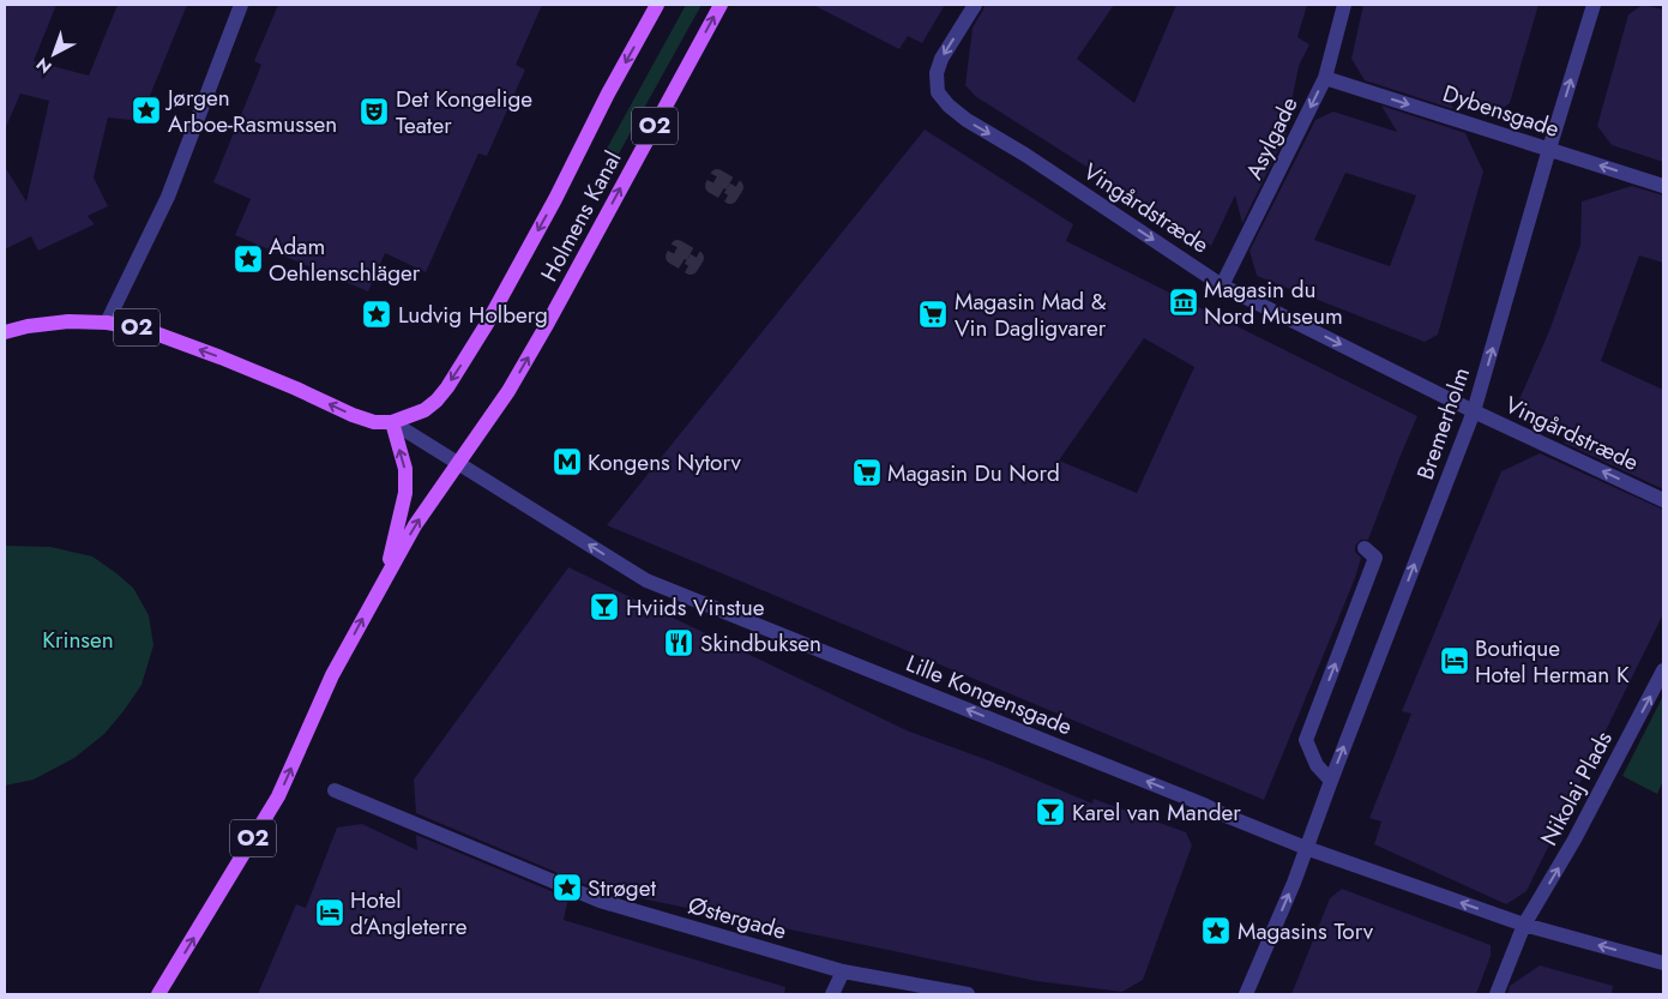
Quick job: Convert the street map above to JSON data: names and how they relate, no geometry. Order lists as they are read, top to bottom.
{
  "streets": {
    "main road": ["O2", "Holmens Kanal"],
    "street": [
      "Dybensgade",
      "Asylgade",
      "Vingårdstræde",
      "Bremerholm",
      "Lille Kongensgade",
      "Nikolaj Plads",
      "Østergade"
    ]
  },
  "crossings": [
    ["Dybensgade", "Asylgade"],
    ["Dybensgade", "Bremerholm"],
    ["O2", "Holmens Kanal"],
    ["O2", "Lille Kongensgade"],
    ["Asylgade", "Vingårdstræde"],
    ["Vingårdstræde", "Bremerholm"],
    ["Holmens Kanal", "Lille Kongensgade"],
    ["Bremerholm", "Lille Kongensgade"],
    ["Lille Kongensgade", "Nikolaj Plads"]
  ],
  "one_way": [
    "Asylgade",
    "Bremerholm",
    "Lille Kongensgade",
    "Nikolaj Plads"
  ],
  "parks": ["Krinsen"],
  "places": {
    "place": [
      "Jørgen Arboe-Rasmussen",
      "Adam Oehlenschläger",
      "Ludvig Holberg",
      "Strøget",
      "Magasins Torv"
    ],
    "theatre": ["Det Kongelige Teater"],
    "museum": ["Magasin du Nord Museum"],
    "supermarket": ["Magasin Mad & Vin Dagligvarer", "Magasin Du Nord"],
    "metro station": ["Kongens Nytorv"],
    "bar": ["Hviids Vinstue", "Karel van Mander"],
    "restaurant": ["Skindbuksen"],
    "hotel": ["Boutique Hotel Herman K", "Hotel d’Angleterre"]
  },
  "north": "bottom left"
}
